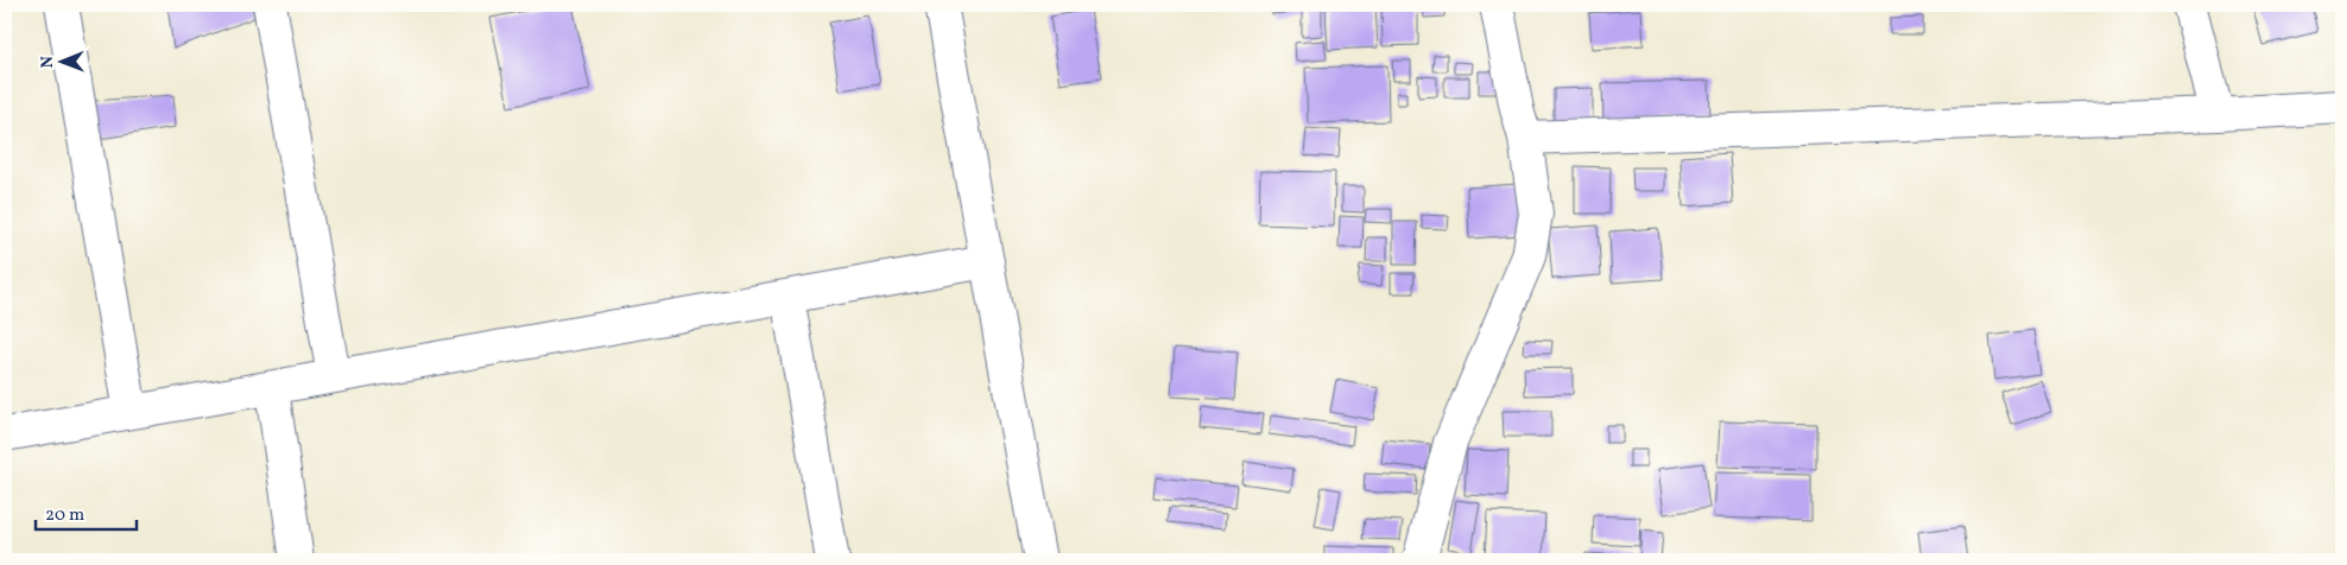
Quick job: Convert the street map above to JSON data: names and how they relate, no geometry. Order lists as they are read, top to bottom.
{
  "scale_bar": "20 m",
  "north": "left"
}
